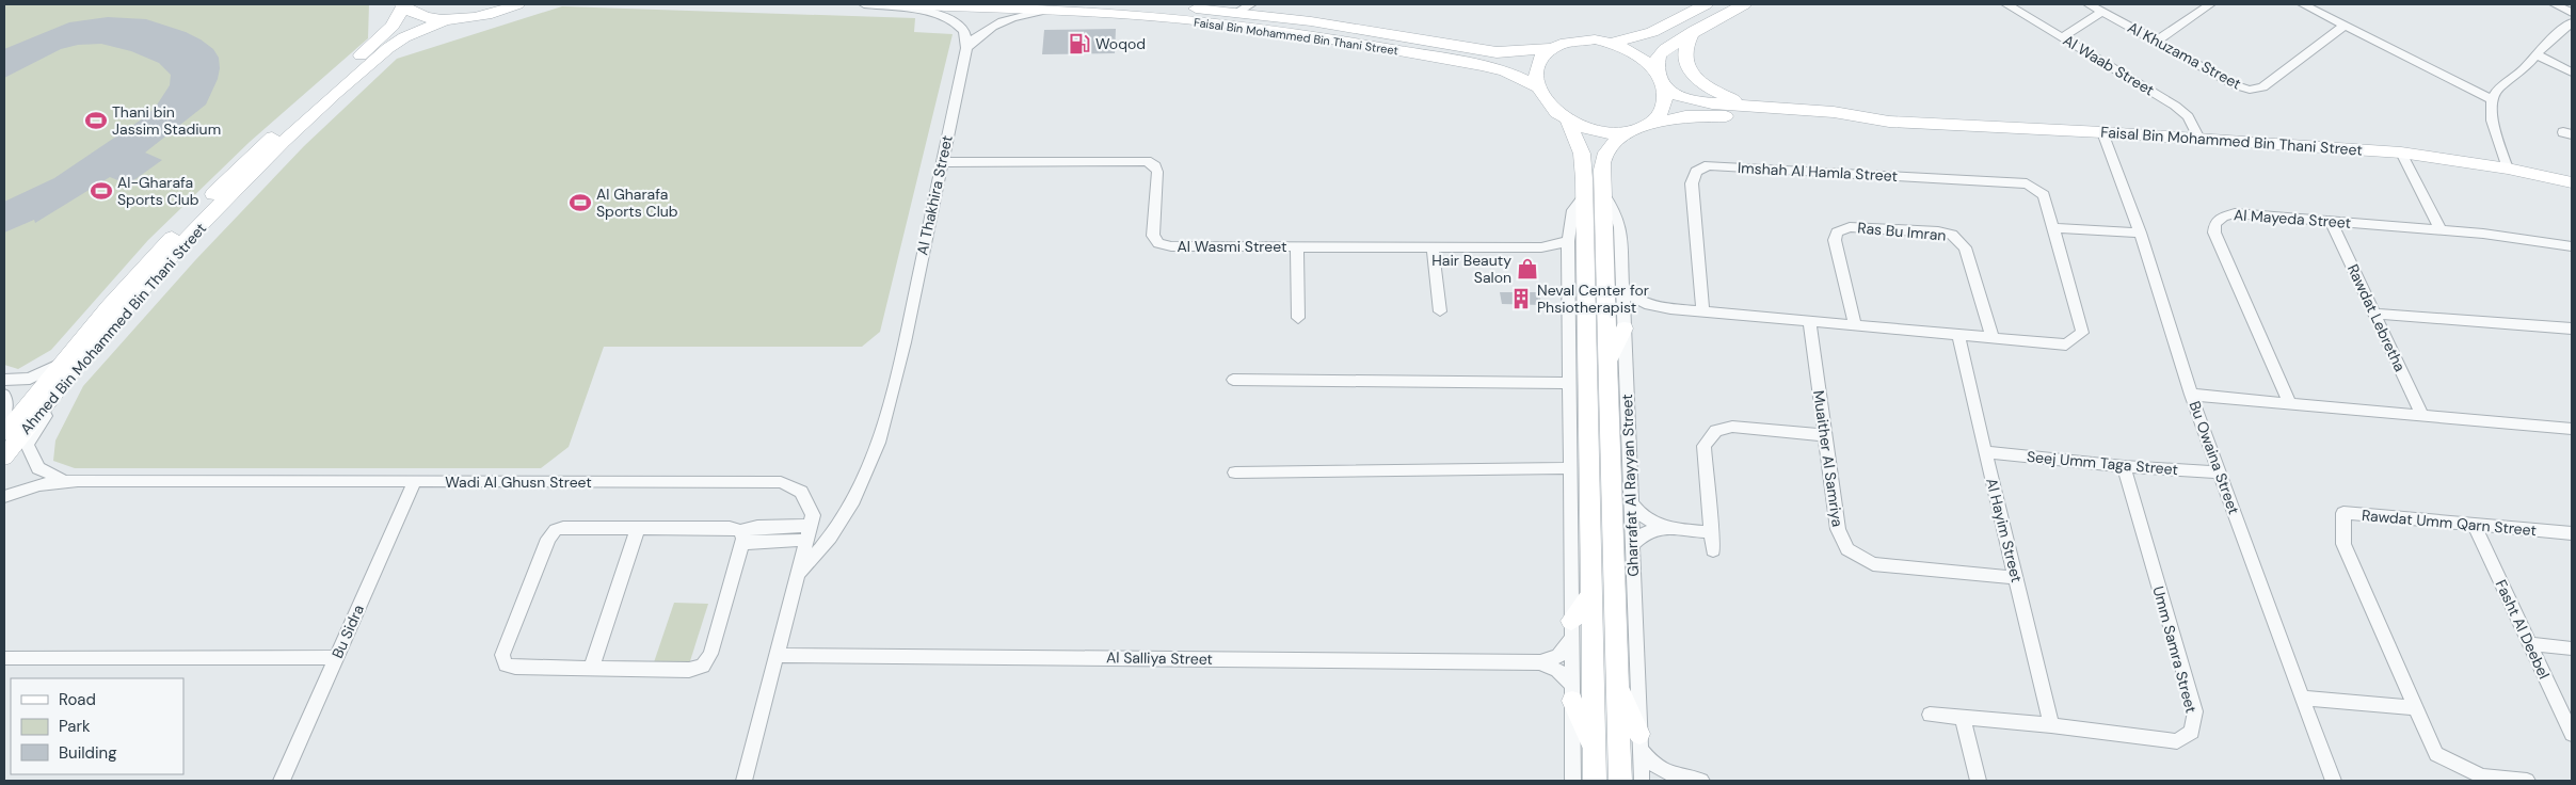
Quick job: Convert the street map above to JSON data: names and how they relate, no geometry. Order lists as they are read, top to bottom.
{
  "streets": {
    "street": [
      "Faisal Bin Mohammed Bin Thani Street",
      "Al Khuzama Street",
      "Al Waab Street",
      "Imshah Al Hamla Street",
      "Al Thakhira Street",
      "Al Mayeda Street",
      "Ras Bu Imran",
      "Al Wasmi Street",
      "Rawdat Lebretha",
      "Ahmed Bin Mohammed Bin Thani Street",
      "Bu Owaina Street",
      "Muaither Al Samriya",
      "Seej Umm Taga Street",
      "Wadi Al Ghusn Street",
      "Gharrafat Al Rayyan Street",
      "Rawdat Umm Qarn Street",
      "Al Hayim Street",
      "Fasht Al Deebel",
      "Bu Sidra",
      "Umm Samra Street",
      "Al Salliya Street"
    ]
  },
  "crossings": [
    ["Faisal Bin Mohammed Bin Thani Street", "Al Waab Street"],
    ["Faisal Bin Mohammed Bin Thani Street", "Bu Owaina Street"],
    ["Faisal Bin Mohammed Bin Thani Street", "Gharrafat Al Rayyan Street"],
    ["Imshah Al Hamla Street", "Ras Bu Imran"],
    ["Imshah Al Hamla Street", "Muaither Al Samriya"],
    ["Imshah Al Hamla Street", "Gharrafat Al Rayyan Street"],
    ["Imshah Al Hamla Street", "Al Hayim Street"],
    ["Al Thakhira Street", "Al Wasmi Street"],
    ["Al Thakhira Street", "Wadi Al Ghusn Street"],
    ["Al Mayeda Street", "Rawdat Lebretha"],
    ["Ahmed Bin Mohammed Bin Thani Street", "Wadi Al Ghusn Street"],
    ["Bu Owaina Street", "Seej Umm Taga Street"],
    ["Muaither Al Samriya", "Al Hayim Street"],
    ["Seej Umm Taga Street", "Al Hayim Street"],
    ["Seej Umm Taga Street", "Umm Samra Street"],
    ["Wadi Al Ghusn Street", "Bu Sidra"],
    ["Wadi Al Ghusn Street", "Al Salliya Street"],
    ["Rawdat Umm Qarn Street", "Fasht Al Deebel"],
    ["Al Hayim Street", "Umm Samra Street"]
  ],
  "places": {
    "fuel station": ["Woqod"],
    "sports": ["Thani bin Jassim Stadium", "Al-Gharafa Sports Club", "Al Gharafa Sports Club"],
    "shop": ["Hair Beauty Salon"],
    "building": ["Neval Center for Phsiotherapist"]
  },
  "legend": ["Road", "Park", "Building"]
}
